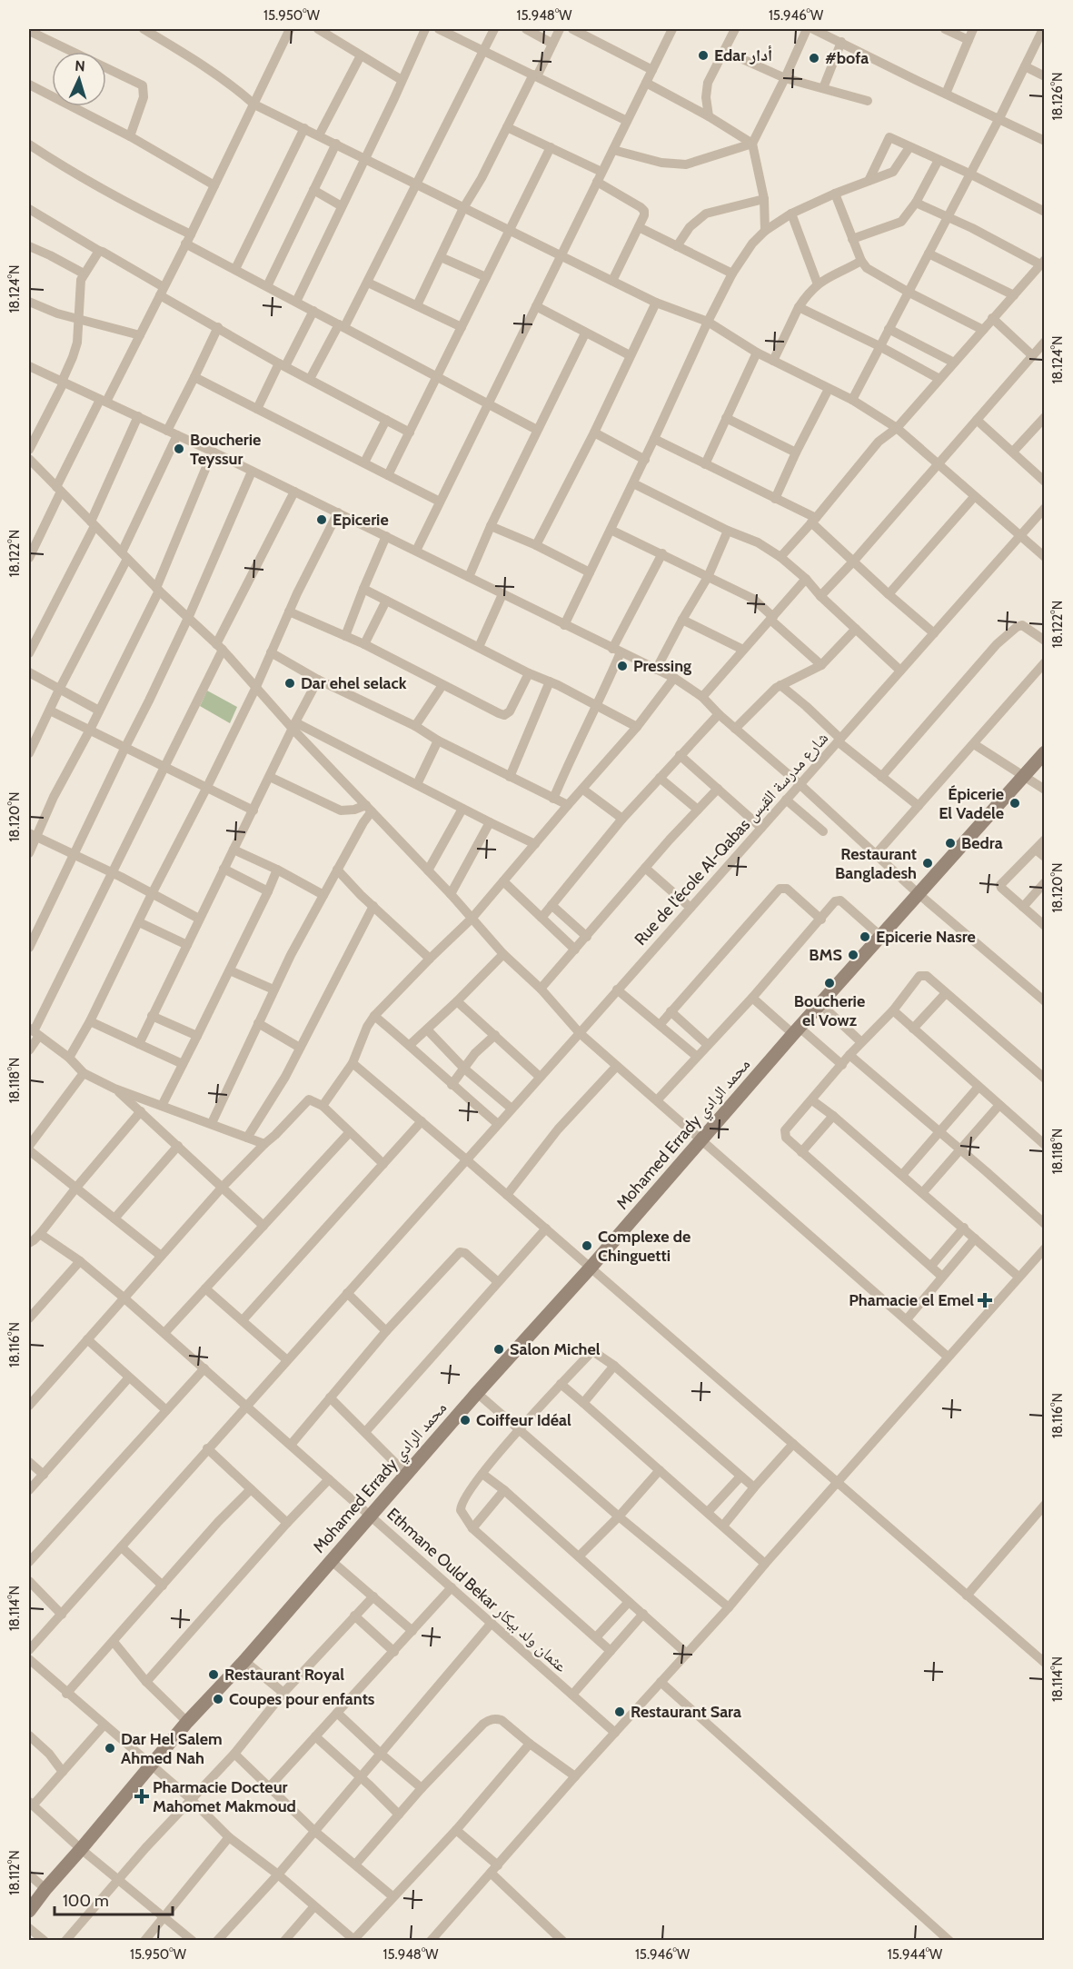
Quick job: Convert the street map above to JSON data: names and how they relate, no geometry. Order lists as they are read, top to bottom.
{
  "streets": {
    "street": ["Rue de l'école Al-Qabas شارع مدرسة القبس", "Mohamed Errady محمد الرادي", "Ethmane Ould Bekar عثمان ولد بيكار"]
  },
  "crossings": [
    ["Rue de l'école Al-Qabas شارع مدرسة القبس", "Ethmane Ould Bekar عثمان ولد بيكار"],
    ["Mohamed Errady محمد الرادي", "Ethmane Ould Bekar عثمان ولد بيكار"]
  ],
  "places": {
    "other": [
      "Edar أدار",
      "#bofa",
      "Boucherie Teyssur",
      "Epicerie",
      "Pressing",
      "Dar ehel selack",
      "Épicerie El Vadele",
      "Bedra",
      "Restaurant Bangladesh",
      "Epicerie Nasre",
      "BMS",
      "Boucherie el Vowz",
      "Complexe de Chinguetti",
      "Salon Michel",
      "Coiffeur Idéal",
      "Restaurant Royal",
      "Coupes pour enfants",
      "Restaurant Sara",
      "Dar Hel Salem Ahmed Nah"
    ],
    "health": ["Phamacie el Emel", "Pharmacie Docteur Mahomet Makmoud"]
  },
  "scale_bar": "100 m",
  "north": "top",
  "coordinates": [
    "15.950°W",
    "15.948°W",
    "15.946°W",
    "18.126°N",
    "18.124°N",
    "18.122°N",
    "18.120°N",
    "18.118°N",
    "18.116°N",
    "18.114°N",
    "18.112°N",
    "15.944°W"
  ]
}
